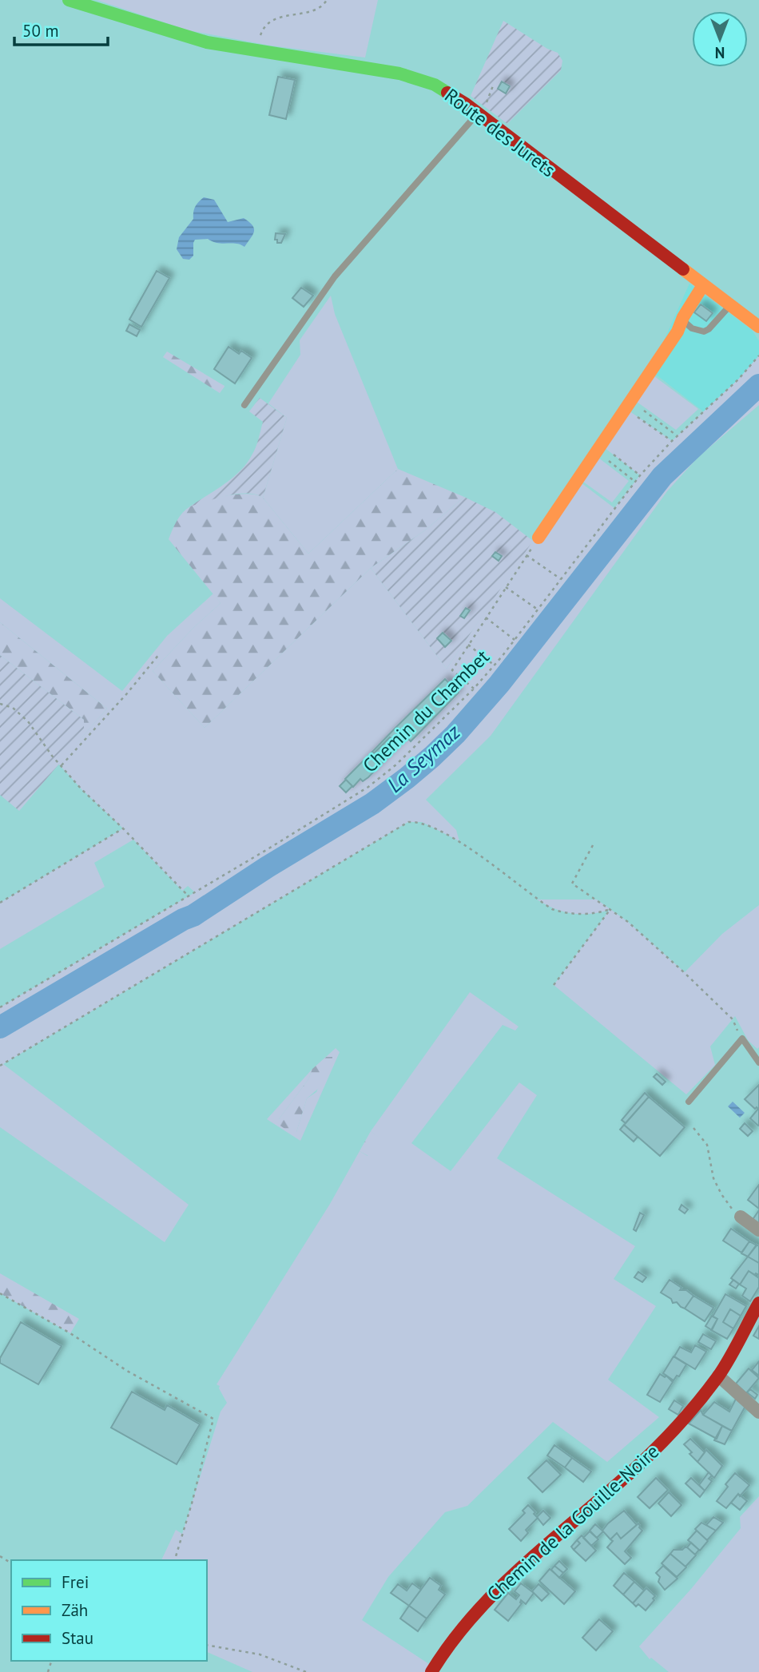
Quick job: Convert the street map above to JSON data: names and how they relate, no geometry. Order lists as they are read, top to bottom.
{
  "streets": {
    "street": ["Route des Jurets", "Chemin de la Gouille-Noire"],
    "path": ["Chemin du Chambet"]
  },
  "water": ["La Seymaz"],
  "legend": ["Frei", "Zäh", "Stau"],
  "scale_bar": "50 m",
  "north": "bottom"
}
